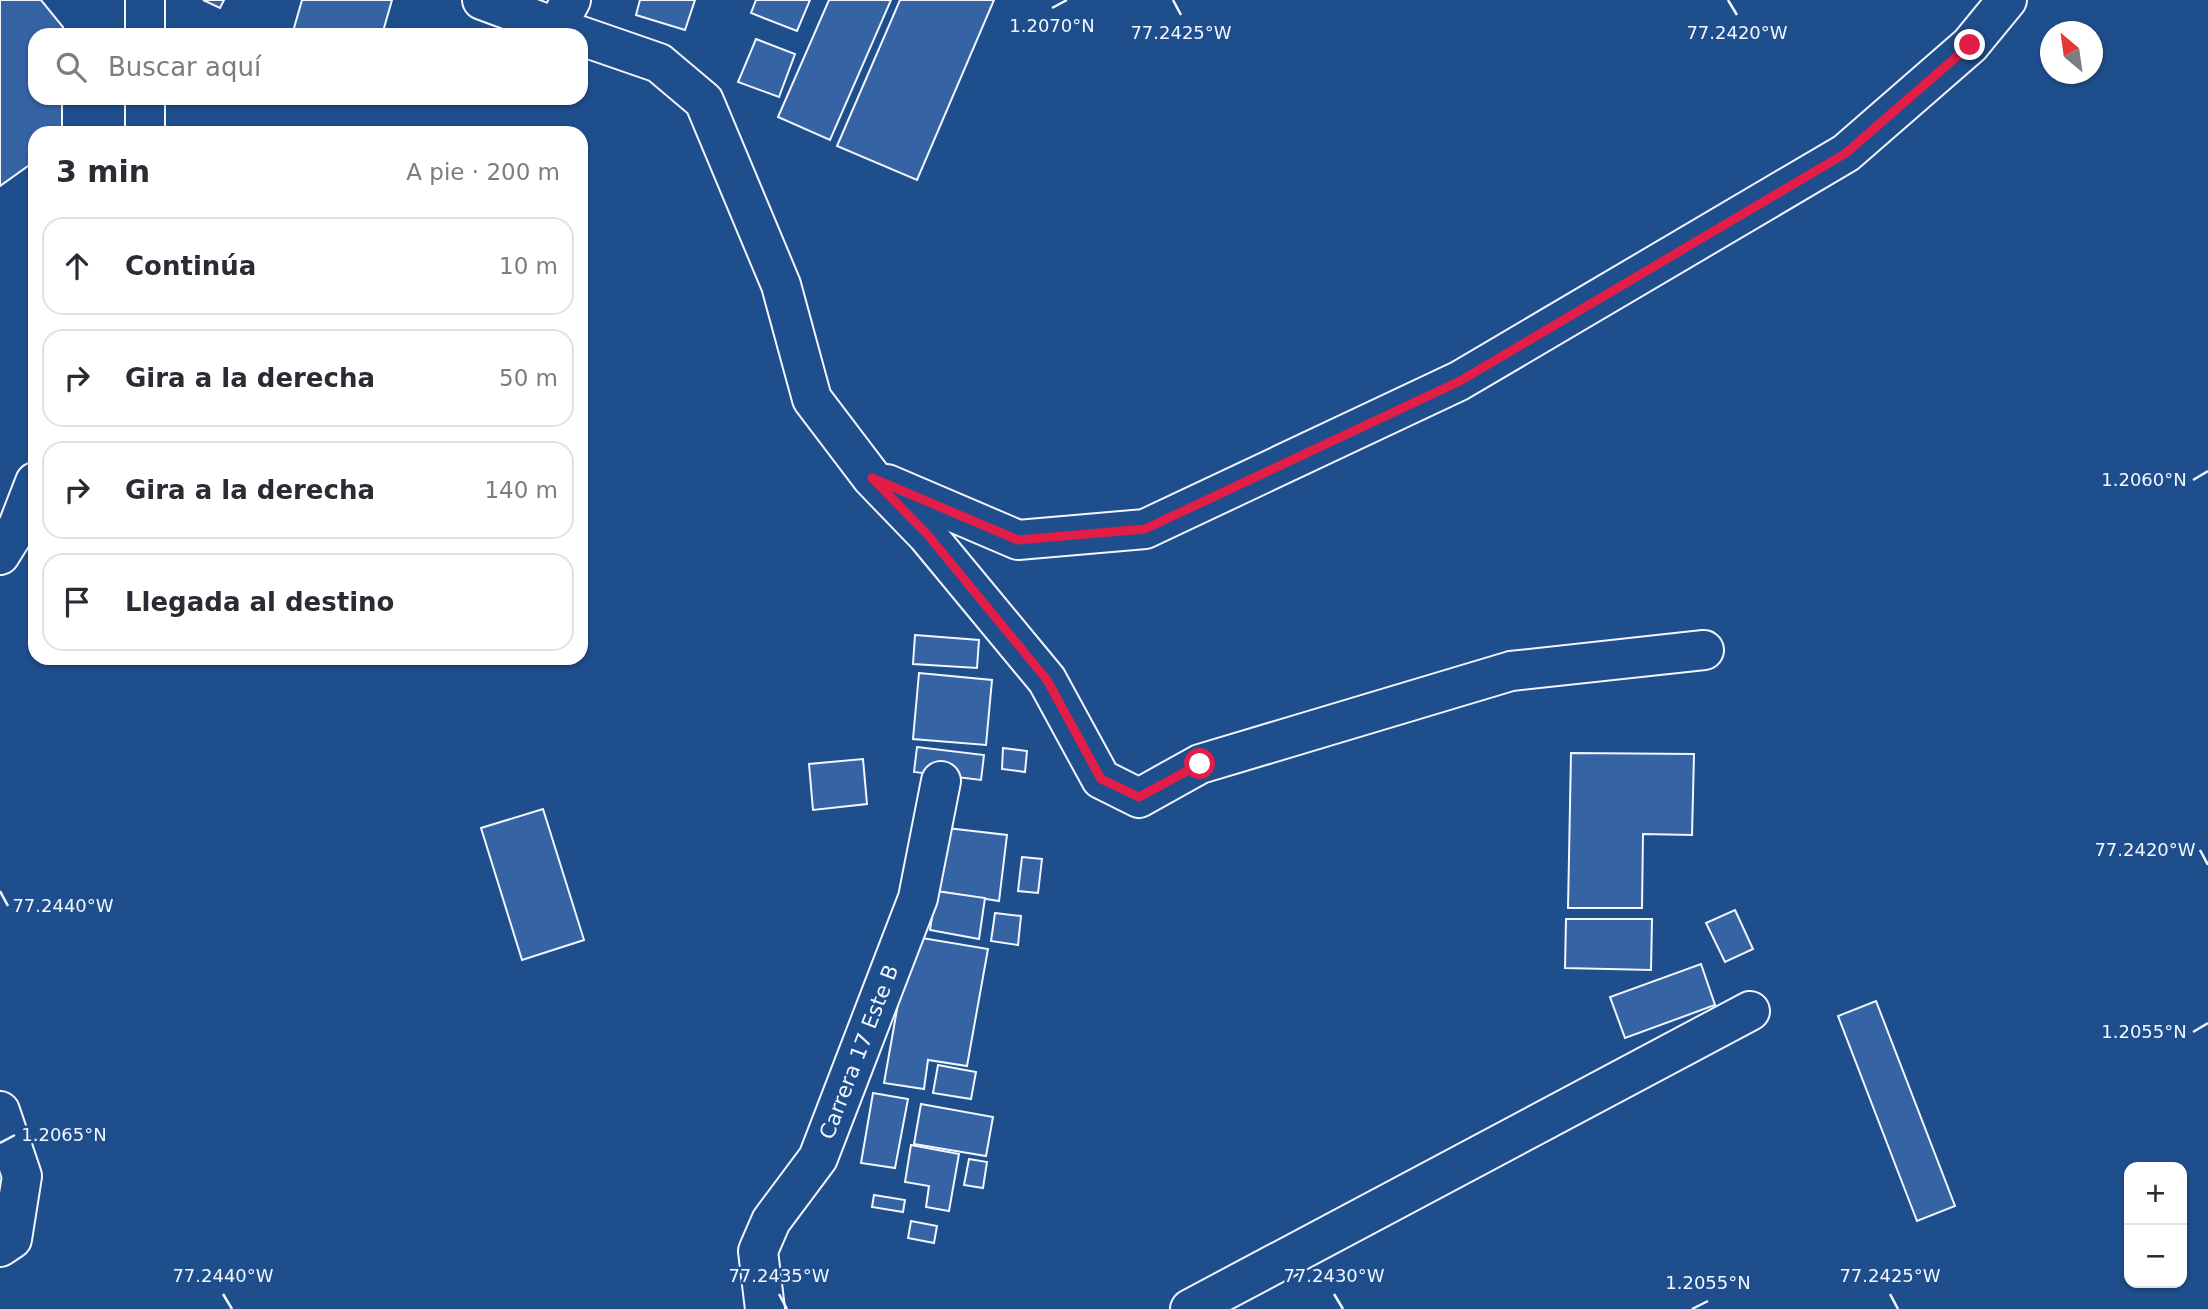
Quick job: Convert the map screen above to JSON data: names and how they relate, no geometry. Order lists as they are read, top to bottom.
{
  "streets": {
    "street": ["Carrera 17 Este B"]
  },
  "north": "top left",
  "page": {
    "search": "Buscar aquí",
    "heading": ["3 min", "A pie · 200 m"],
    "list": [
      ["Continúa", "10 m"],
      ["Gira a la derecha", "50 m"],
      ["Gira a la derecha", "140 m"],
      "Llegada al destino"
    ],
    "map_buttons": ["+", "−"]
  },
  "coordinates": [
    "1.2070°N",
    "77.2425°W",
    "77.2420°W",
    "1.2060°N",
    "77.2440°W",
    "1.2055°N",
    "1.2065°N",
    "77.2435°W",
    "77.2430°W"
  ]
}
